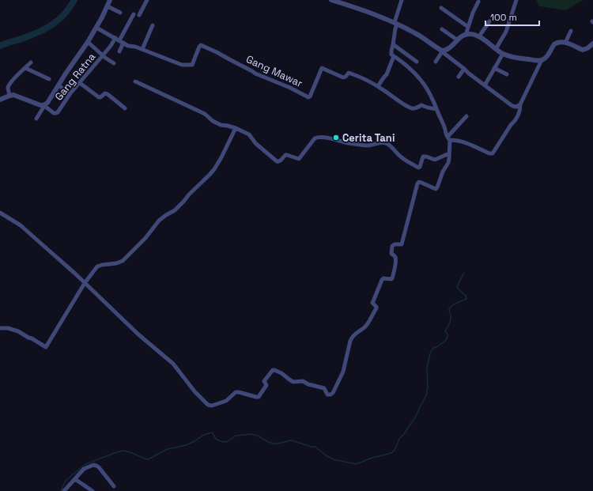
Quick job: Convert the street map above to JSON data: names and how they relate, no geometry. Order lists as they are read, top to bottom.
{
  "streets": {
    "street": ["Gang Mawar", "Gang Ratna"]
  },
  "crossings": [
    ["Gang Mawar", "Gang Ratna"]
  ],
  "places": ["Cerita Tani"],
  "scale_bar": "100 m"
}
